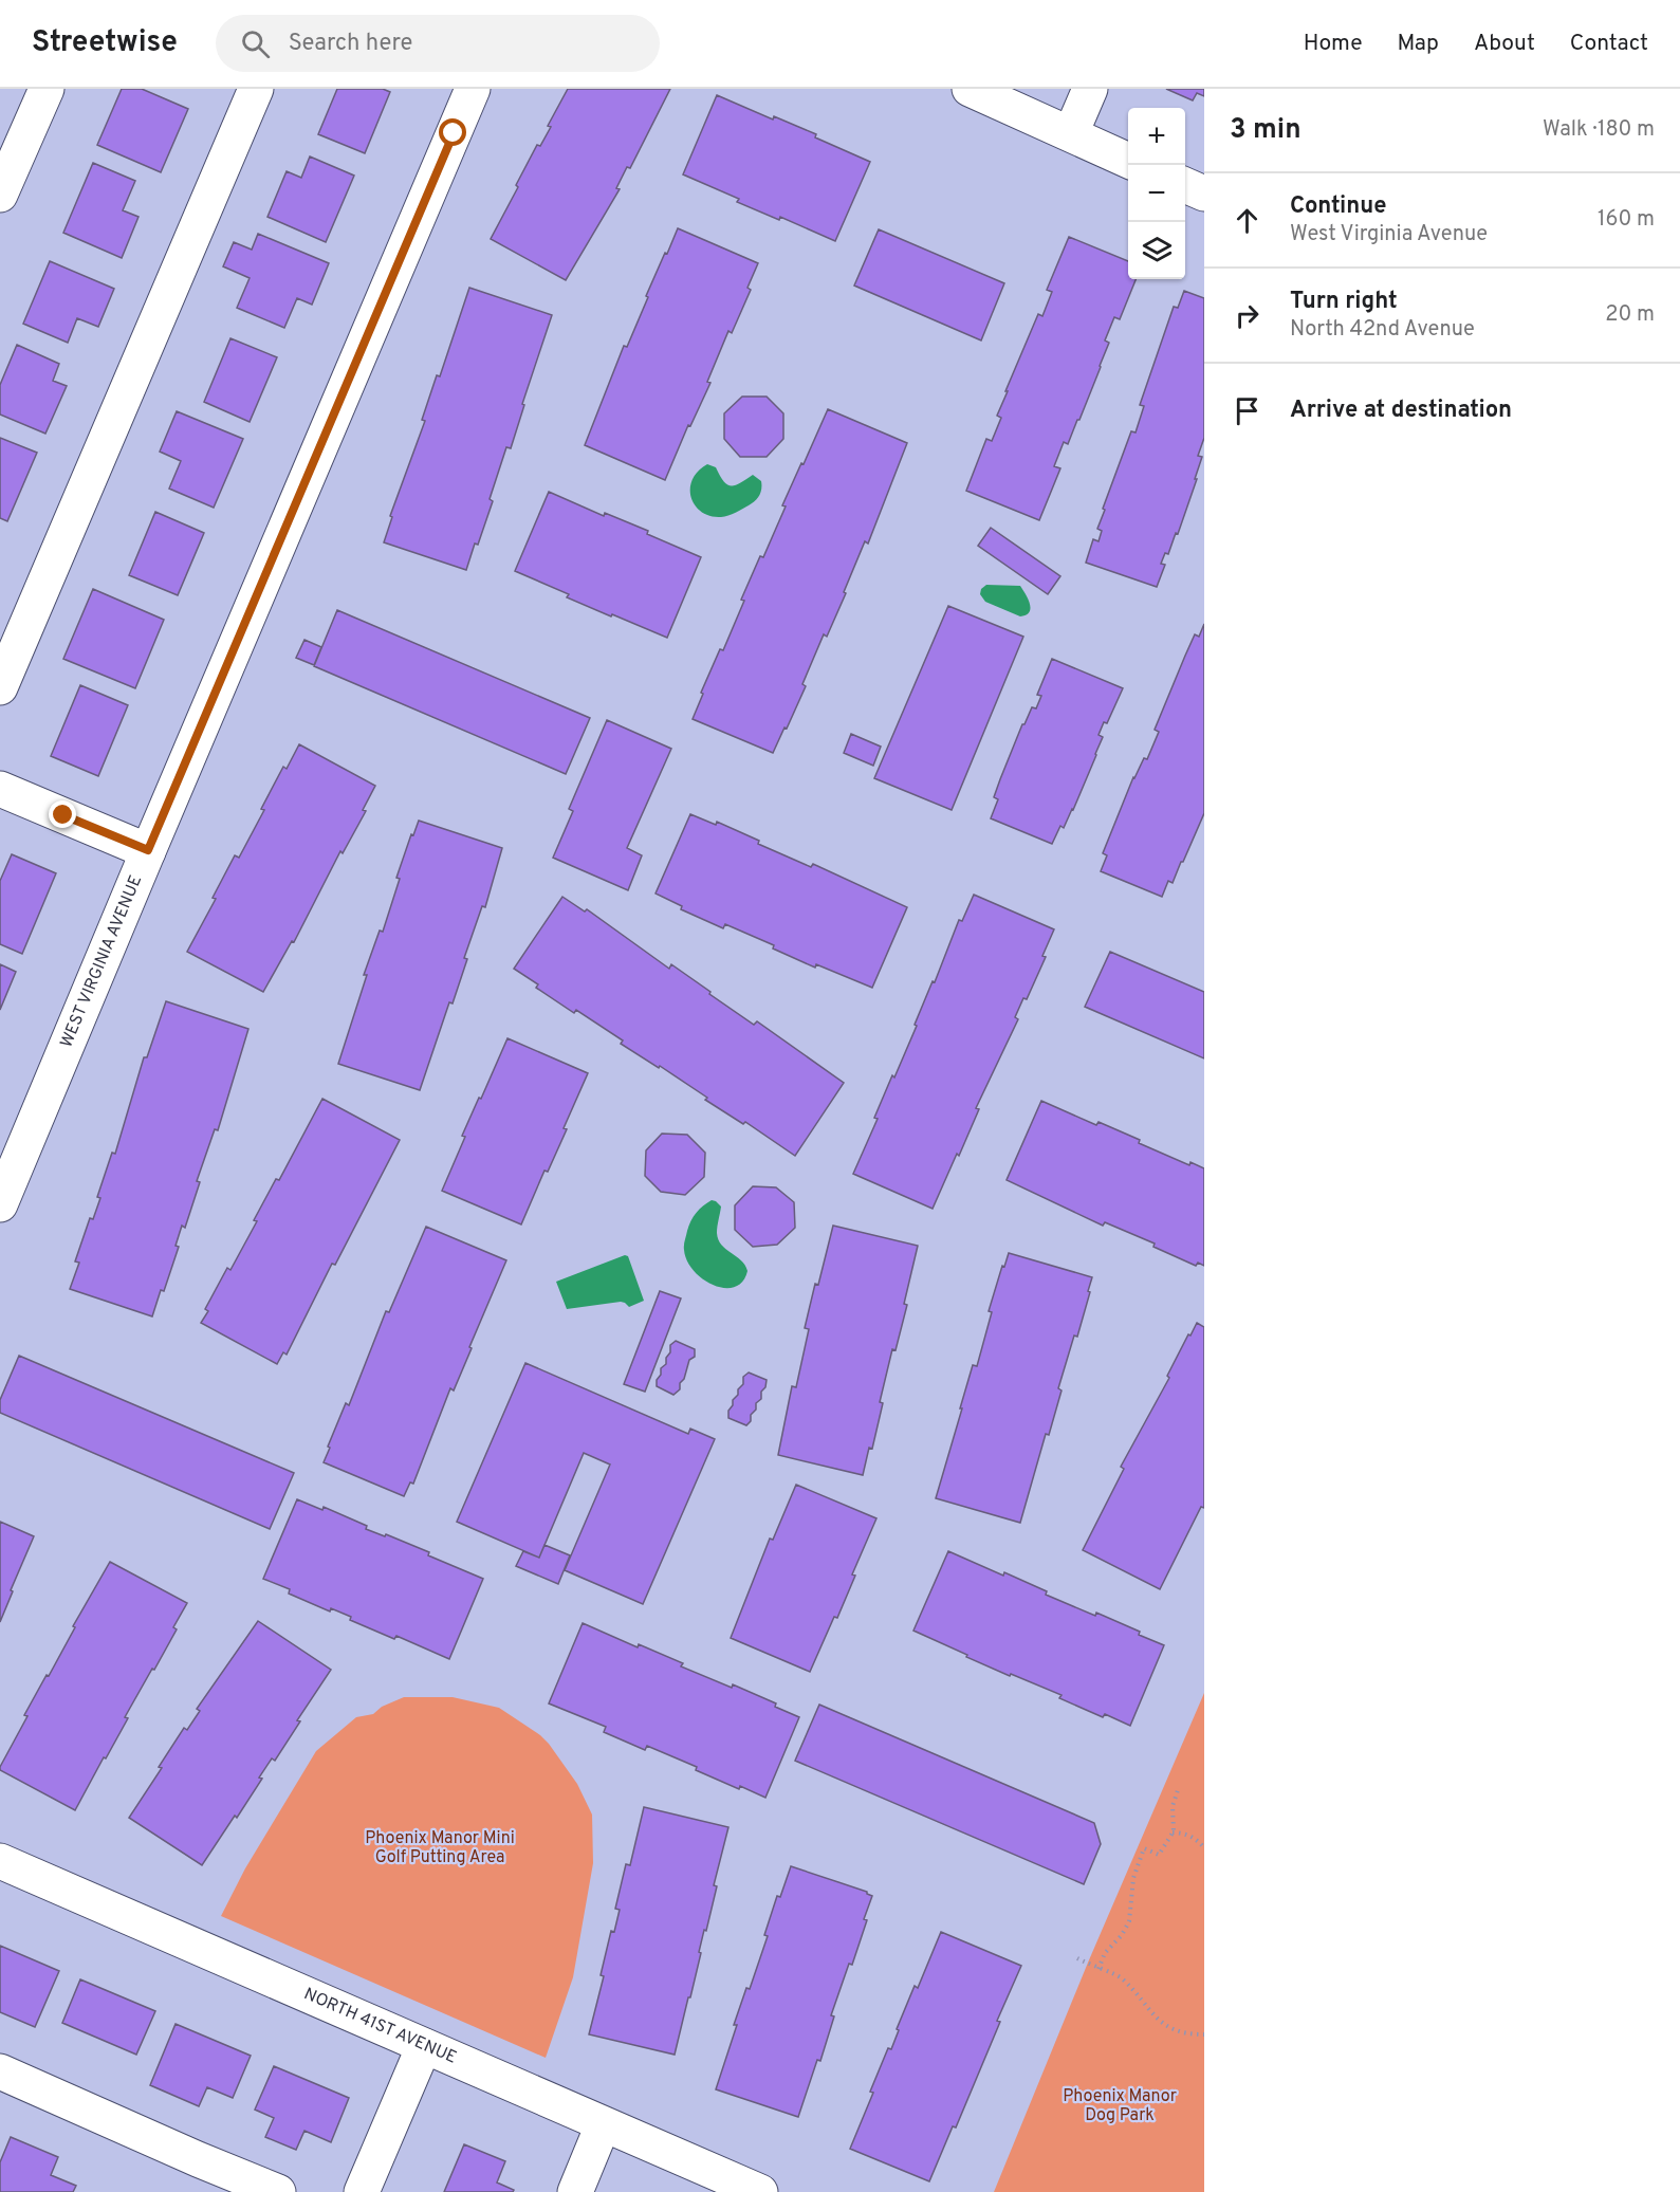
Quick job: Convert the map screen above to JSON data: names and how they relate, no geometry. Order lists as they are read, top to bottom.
{
  "streets": {
    "street": ["WEST VIRGINIA AVENUE", "NORTH 41ST AVENUE"]
  },
  "parks": ["Phoenix Manor Mini Golf Putting Area", "Phoenix Manor Dog Park"],
  "page": {
    "header": "Streetwise",
    "search": "Search here",
    "nav": [
      "Home",
      "Map",
      "About",
      "Contact"
    ],
    "heading": ["3 min", "Walk · 180 m"],
    "map_buttons": ["+", "−"],
    "list": [
      ["Continue", "West Virginia Avenue", "160 m"],
      ["Turn right", "North 42nd Avenue", "20 m"],
      "Arrive at destination"
    ]
  }
}
